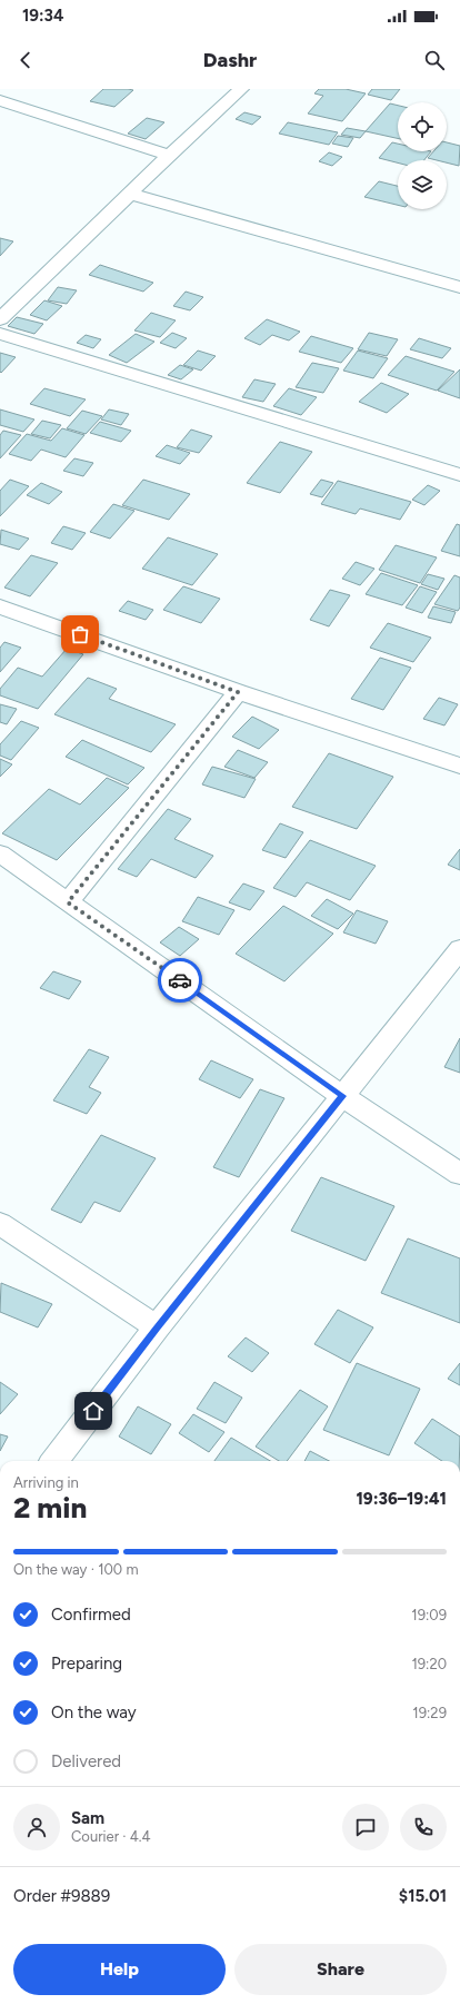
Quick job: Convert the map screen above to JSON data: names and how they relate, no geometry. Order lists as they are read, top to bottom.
{
  "page": {
    "status": "19:34",
    "header": "Dashr",
    "heading": ["2 min", "Arriving in", "19:36–19:41"],
    "panel": [
      "Sam",
      "Courier · 4.4",
      "Order #9889",
      "$15.01"
    ],
    "bar": "On the way · 100 m",
    "list": [
      ["Confirmed", "19:09"],
      ["Preparing", "19:20"],
      ["On the way", "19:29"],
      "Delivered"
    ],
    "buttons": ["Help", "Share"]
  }
}
